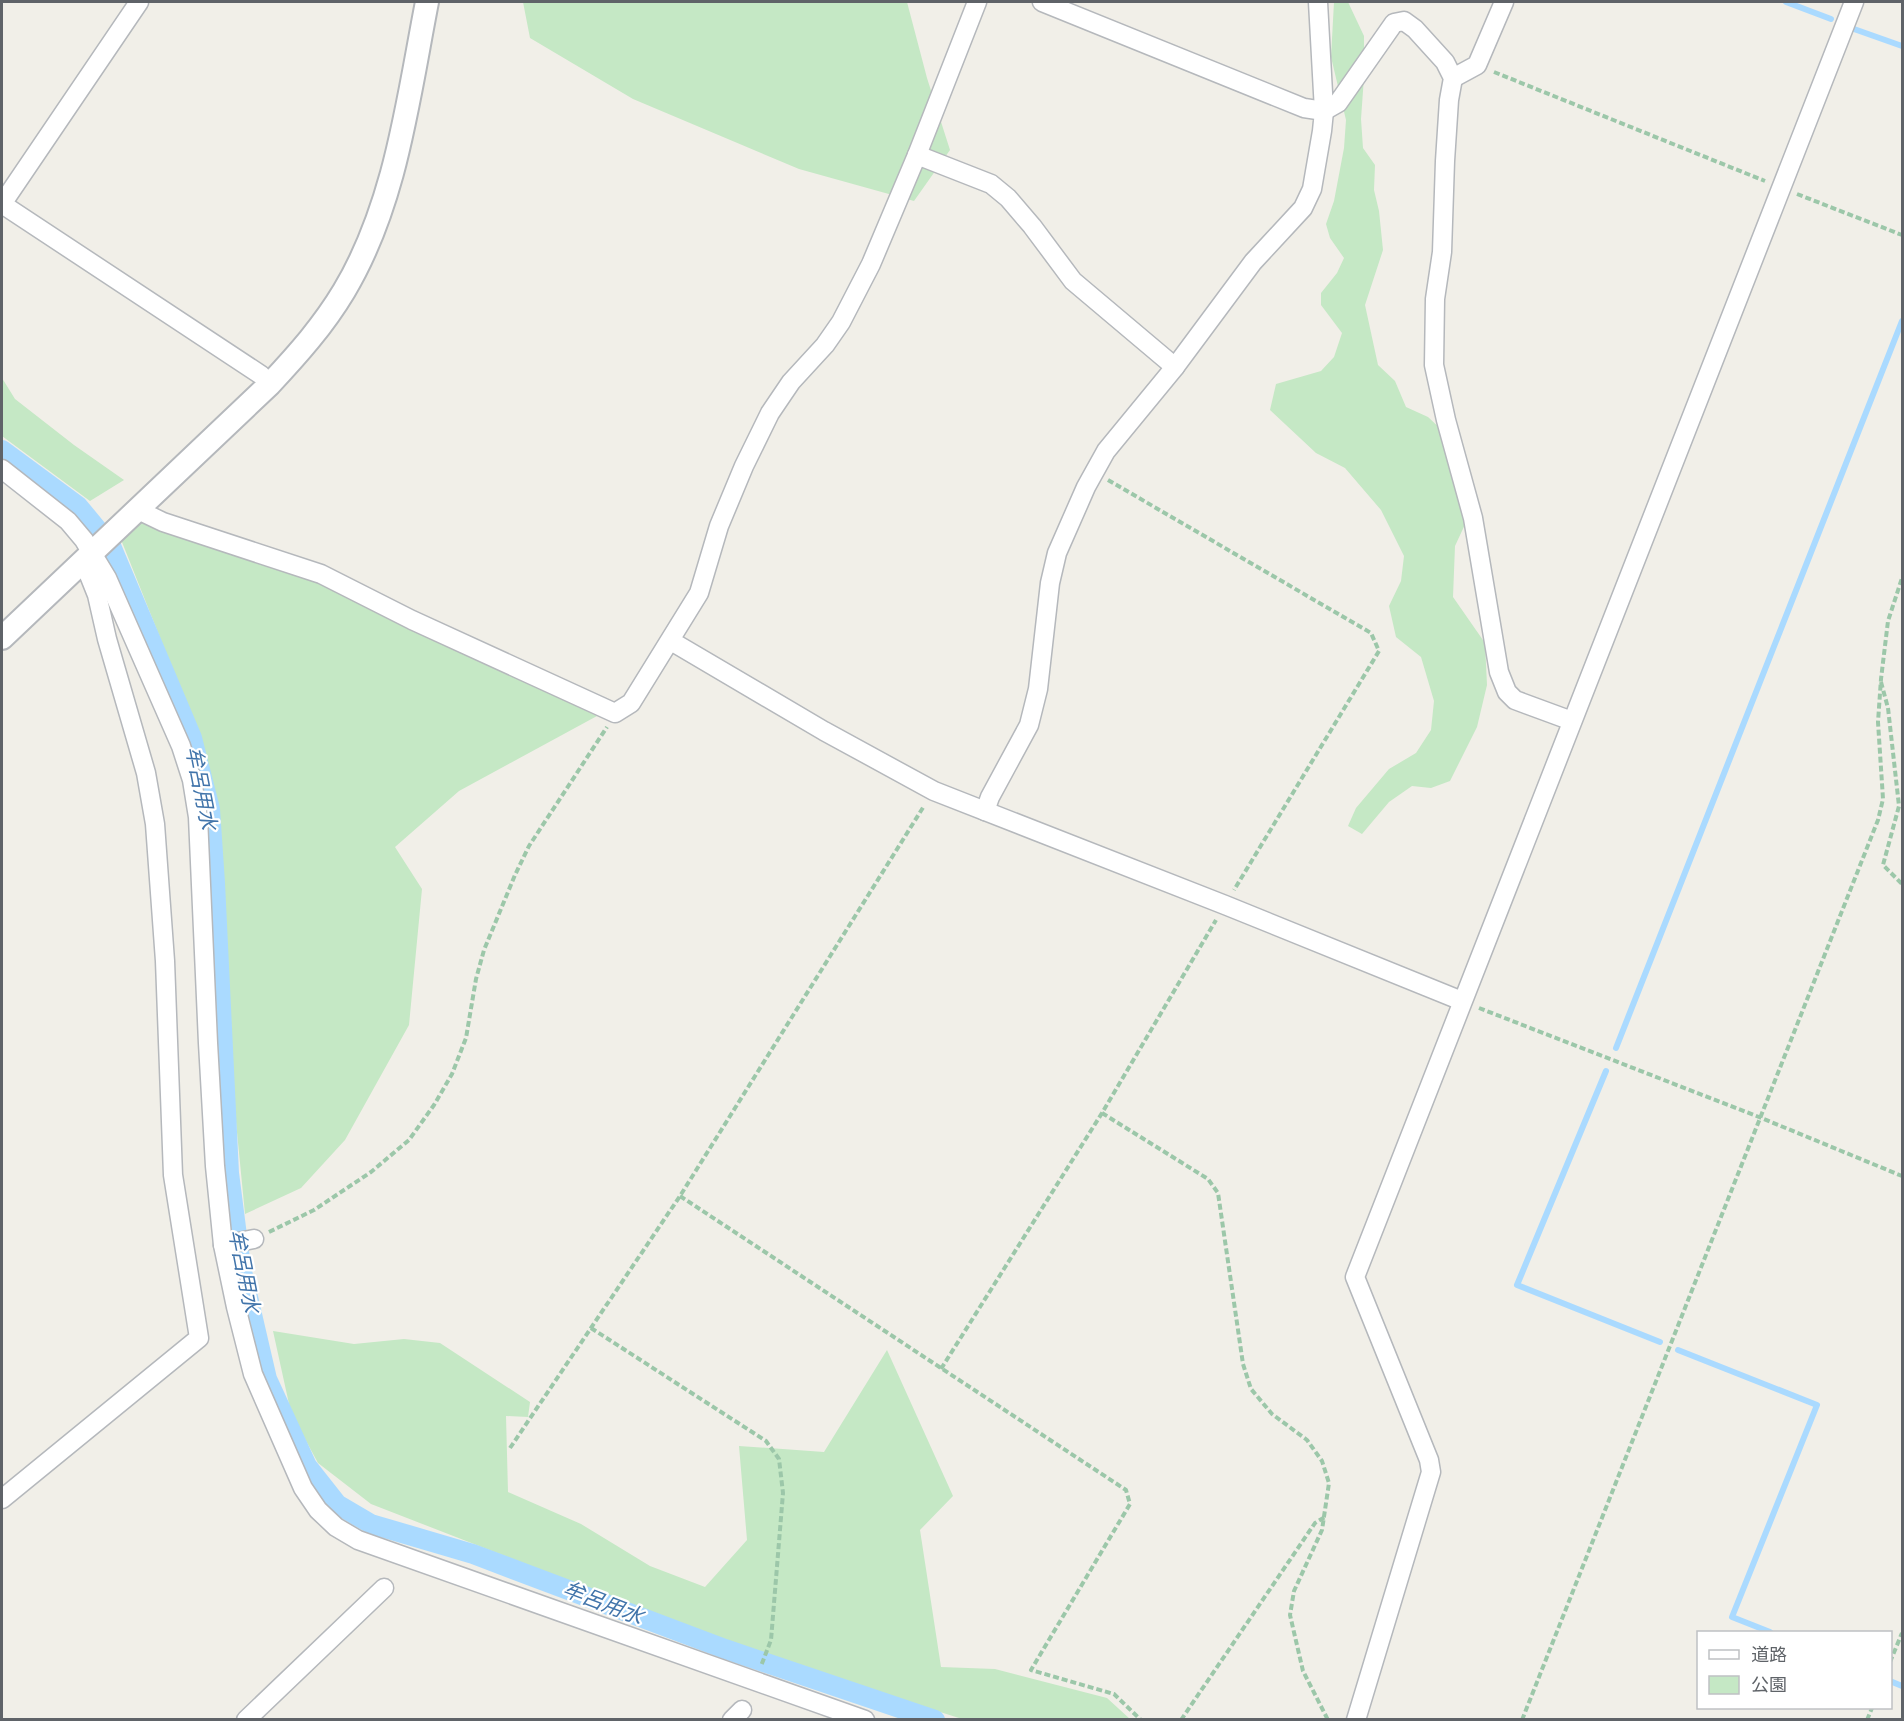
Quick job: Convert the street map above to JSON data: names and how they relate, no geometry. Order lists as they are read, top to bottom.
{
  "water": ["牟呂用水"],
  "legend": ["道路", "公園"]
}
